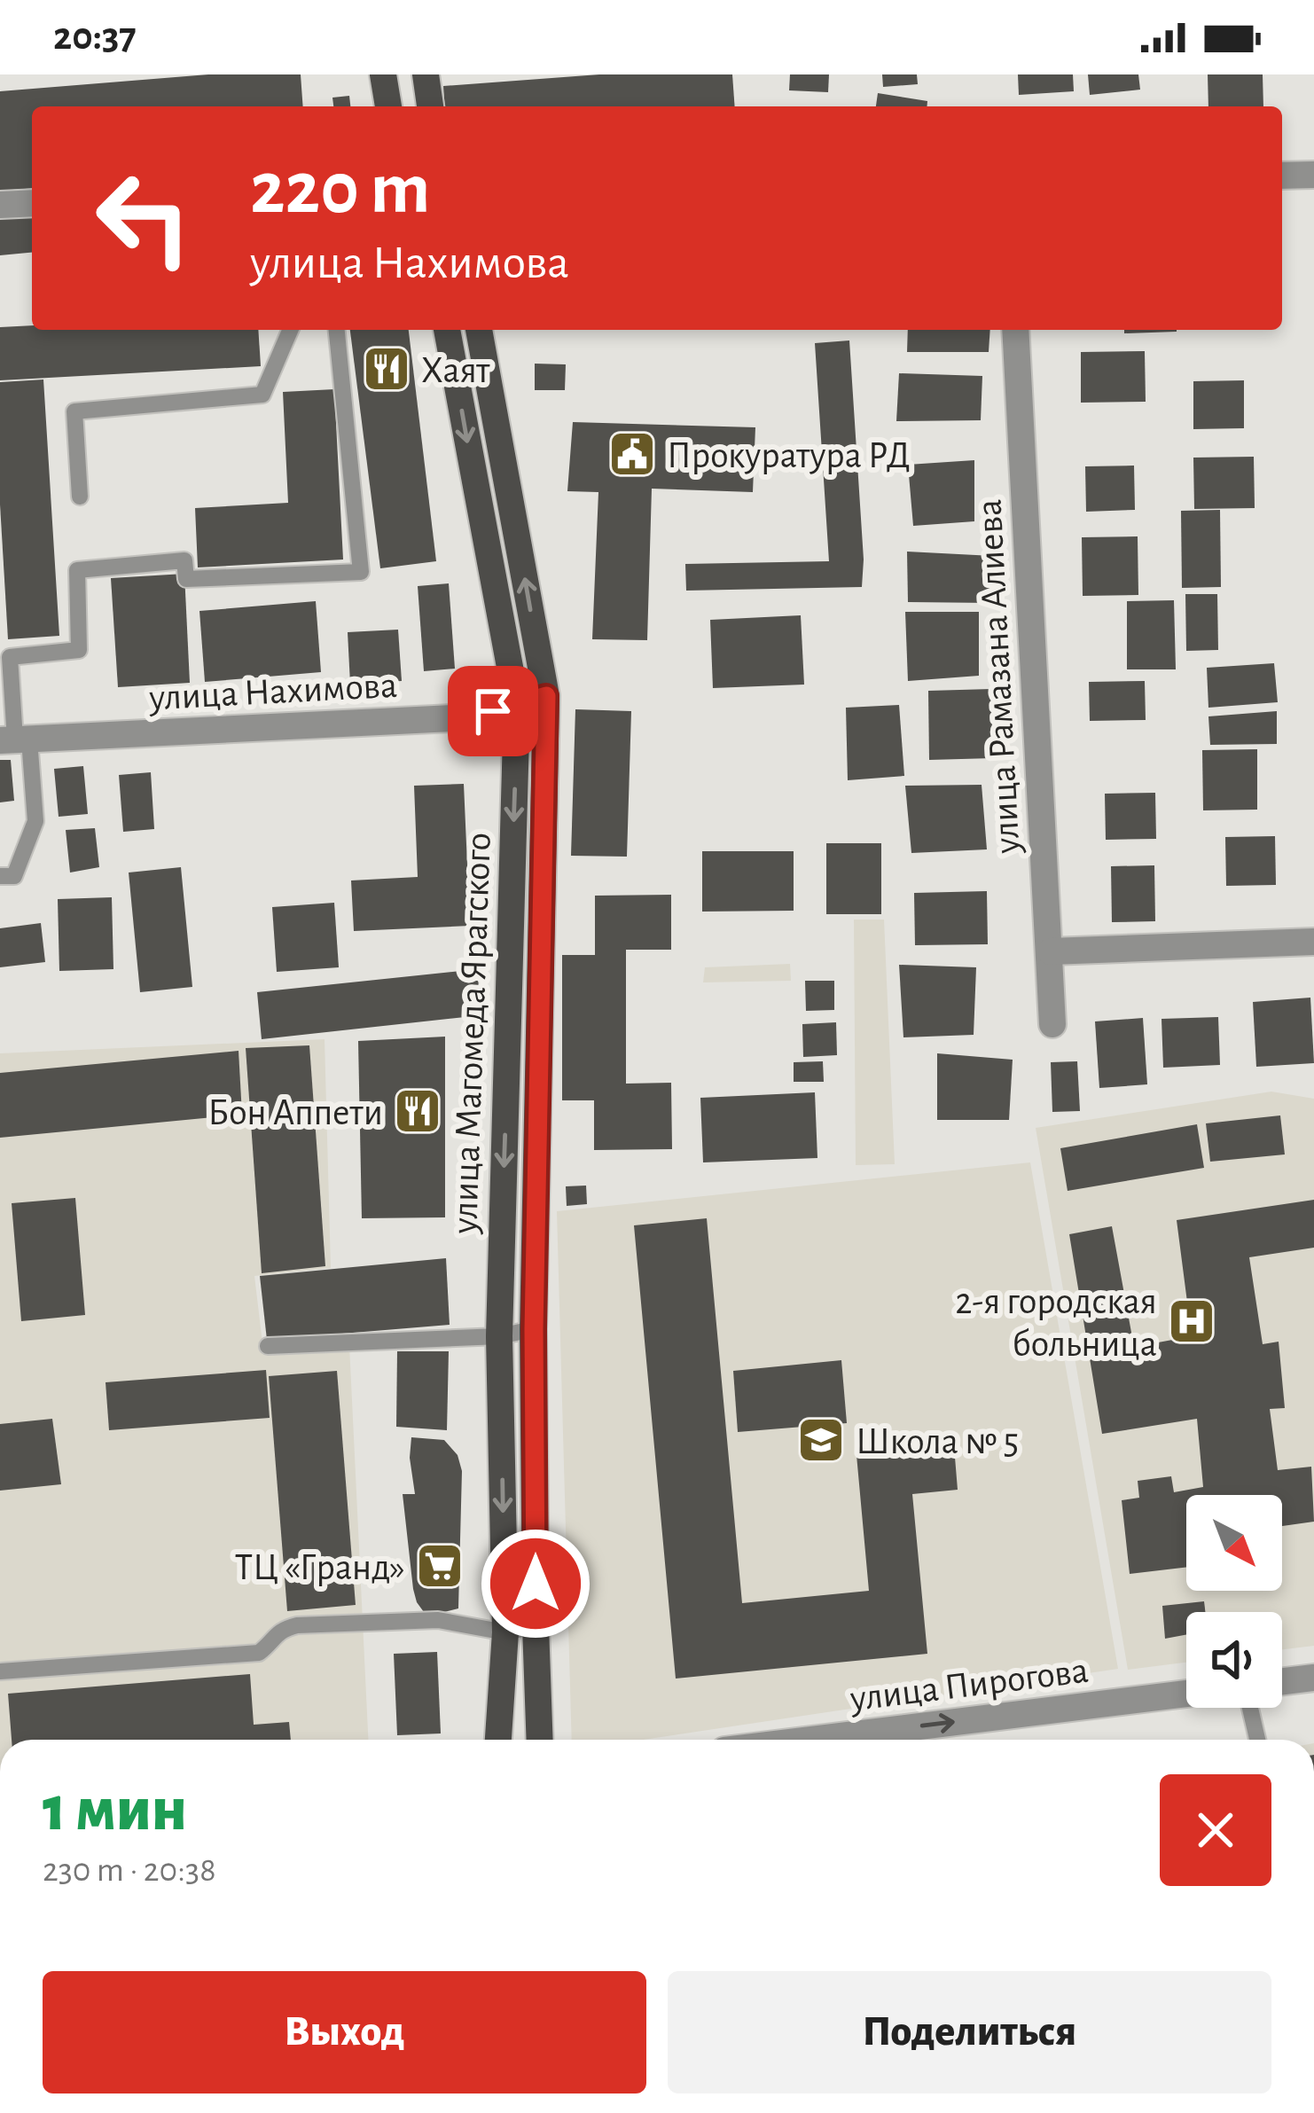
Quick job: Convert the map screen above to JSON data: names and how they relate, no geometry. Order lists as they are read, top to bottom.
{
  "streets": {
    "main road": ["улица Магомеда Ярагского"],
    "street": ["улица Рамазана Алиева", "улица Нахимова", "улица Пирогова"]
  },
  "crossings": [
    ["улица Нахимова", "улица Магомеда Ярагского"]
  ],
  "one_way": ["улица Пирогова"],
  "places": {
    "restaurant": ["Хаят", "Бон Аппети"],
    "public building": ["Прокуратура РД"],
    "hospital": ["2-я городская больница"],
    "school or university": ["Школа № 5"],
    "supermarket": ["ТЦ «Гранд»"]
  },
  "north": "bottom right",
  "page": {
    "status": "20:37",
    "turn": ["220 m", "улица Нахимова"],
    "heading": ["1 мин", "230 m · 20:38"],
    "buttons": ["Выход", "Поделиться"]
  }
}
